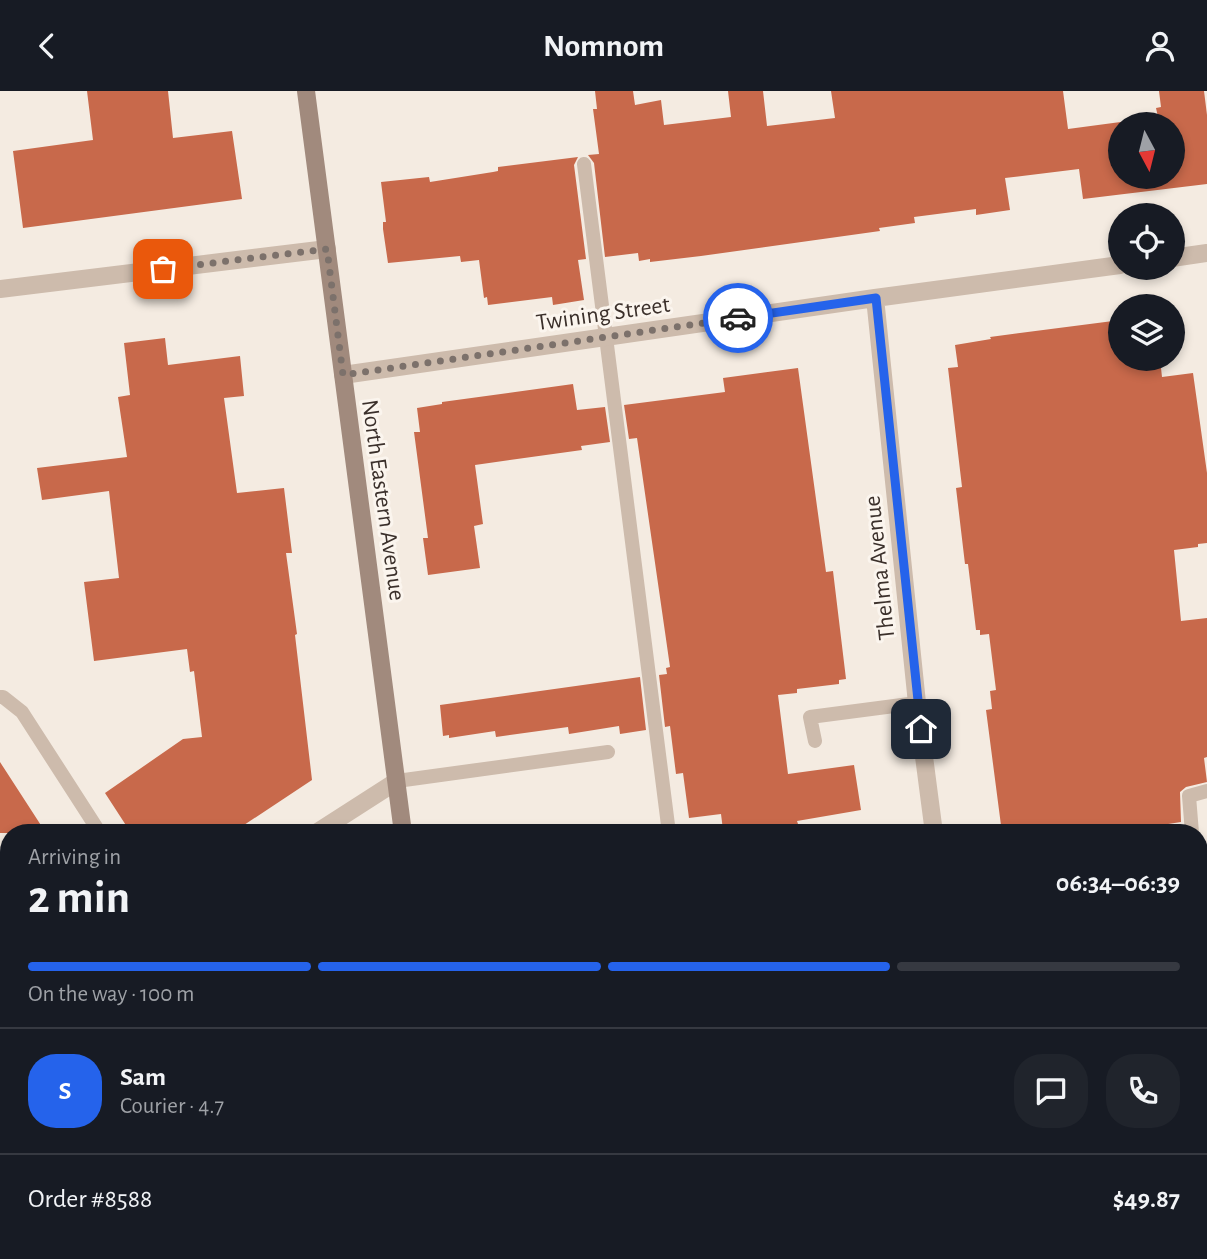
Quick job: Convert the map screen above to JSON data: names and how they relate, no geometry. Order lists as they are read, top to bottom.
{
  "streets": {
    "main road": ["North Eastern Avenue"],
    "street": ["Twining Street", "Thelma Avenue"]
  },
  "crossings": [
    ["Twining Street", "North Eastern Avenue"],
    ["Twining Street", "Thelma Avenue"]
  ],
  "north": "bottom",
  "page": {
    "header": "Nomnom",
    "heading": ["2 min", "Arriving in", "06:34–06:39"],
    "panel": [
      "Sam",
      "Courier · 4.7",
      "Order #8588",
      "$49.87"
    ],
    "bar": "On the way · 100 m",
    "round": "S"
  }
}
